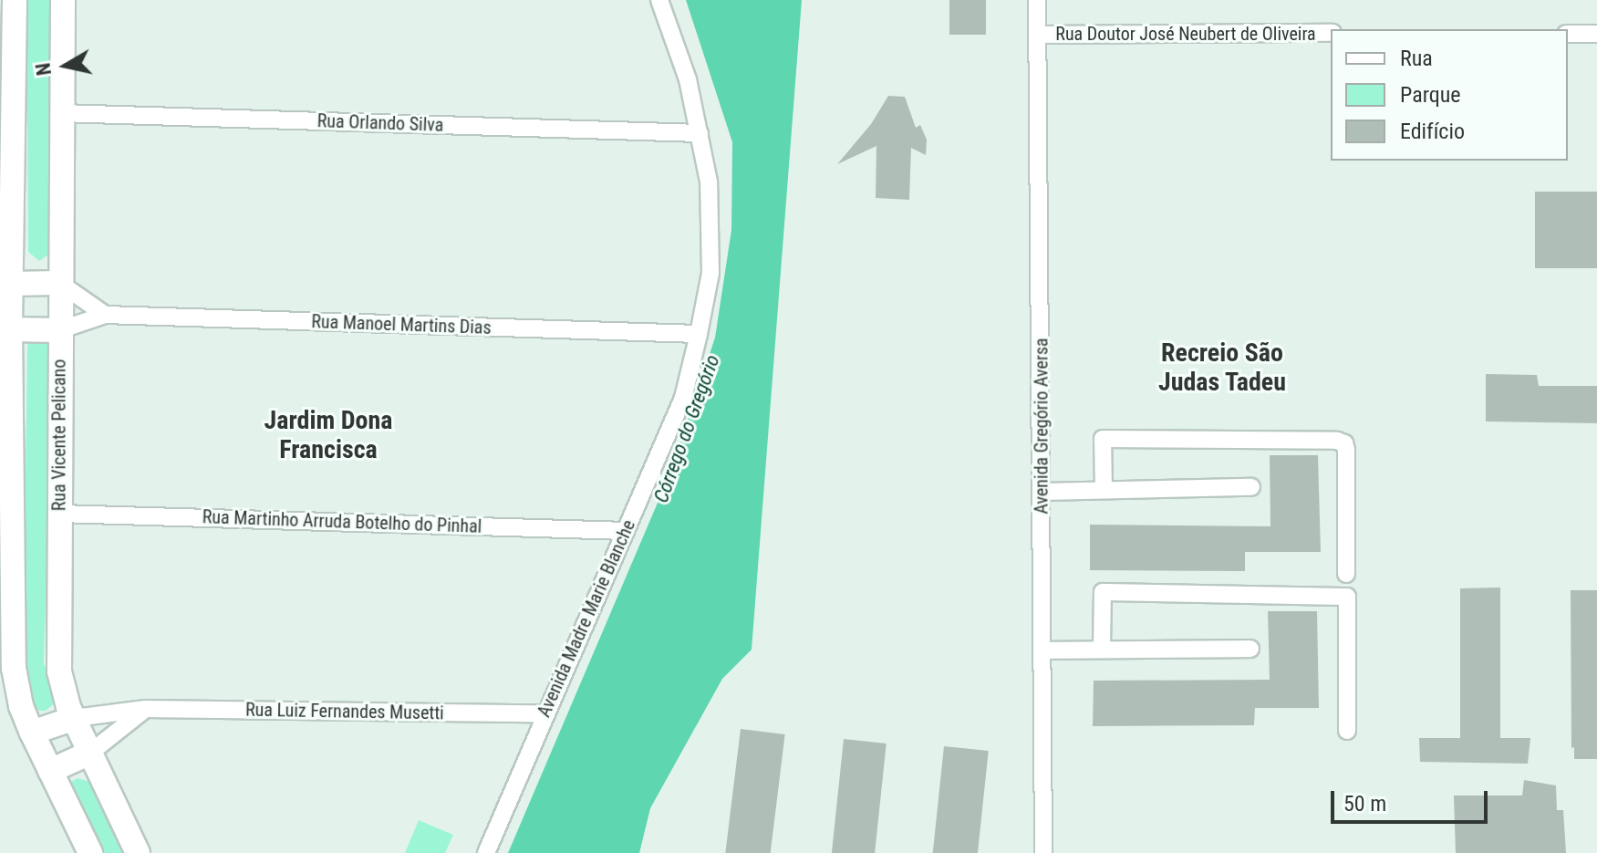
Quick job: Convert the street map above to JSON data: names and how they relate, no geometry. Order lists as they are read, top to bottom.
{
  "streets": {
    "street": [
      "Rua Doutor José Neubert de Oliveira",
      "Rua Orlando Silva",
      "Rua Manoel Martins Dias",
      "Avenida Gregório Aversa",
      "Rua Vicente Pelicano",
      "Rua Martinho Arruda Botelho do Pinhal",
      "Avenida Madre Marie Blanche",
      "Rua Luiz Fernandes Musetti"
    ]
  },
  "crossings": [
    ["Rua Doutor José Neubert de Oliveira", "Avenida Gregório Aversa"],
    ["Rua Orlando Silva", "Rua Vicente Pelicano"],
    ["Rua Orlando Silva", "Avenida Madre Marie Blanche"],
    ["Rua Manoel Martins Dias", "Rua Vicente Pelicano"],
    ["Rua Manoel Martins Dias", "Avenida Madre Marie Blanche"],
    ["Rua Vicente Pelicano", "Rua Martinho Arruda Botelho do Pinhal"],
    ["Rua Vicente Pelicano", "Rua Luiz Fernandes Musetti"],
    ["Rua Martinho Arruda Botelho do Pinhal", "Avenida Madre Marie Blanche"],
    ["Avenida Madre Marie Blanche", "Rua Luiz Fernandes Musetti"]
  ],
  "districts": ["Recreio São Judas Tadeu", "Jardim Dona Francisca"],
  "water": ["Córrego do Gregório"],
  "legend": ["Rua", "Parque", "Edifício"],
  "scale_bar": "50 m",
  "north": "left"
}
